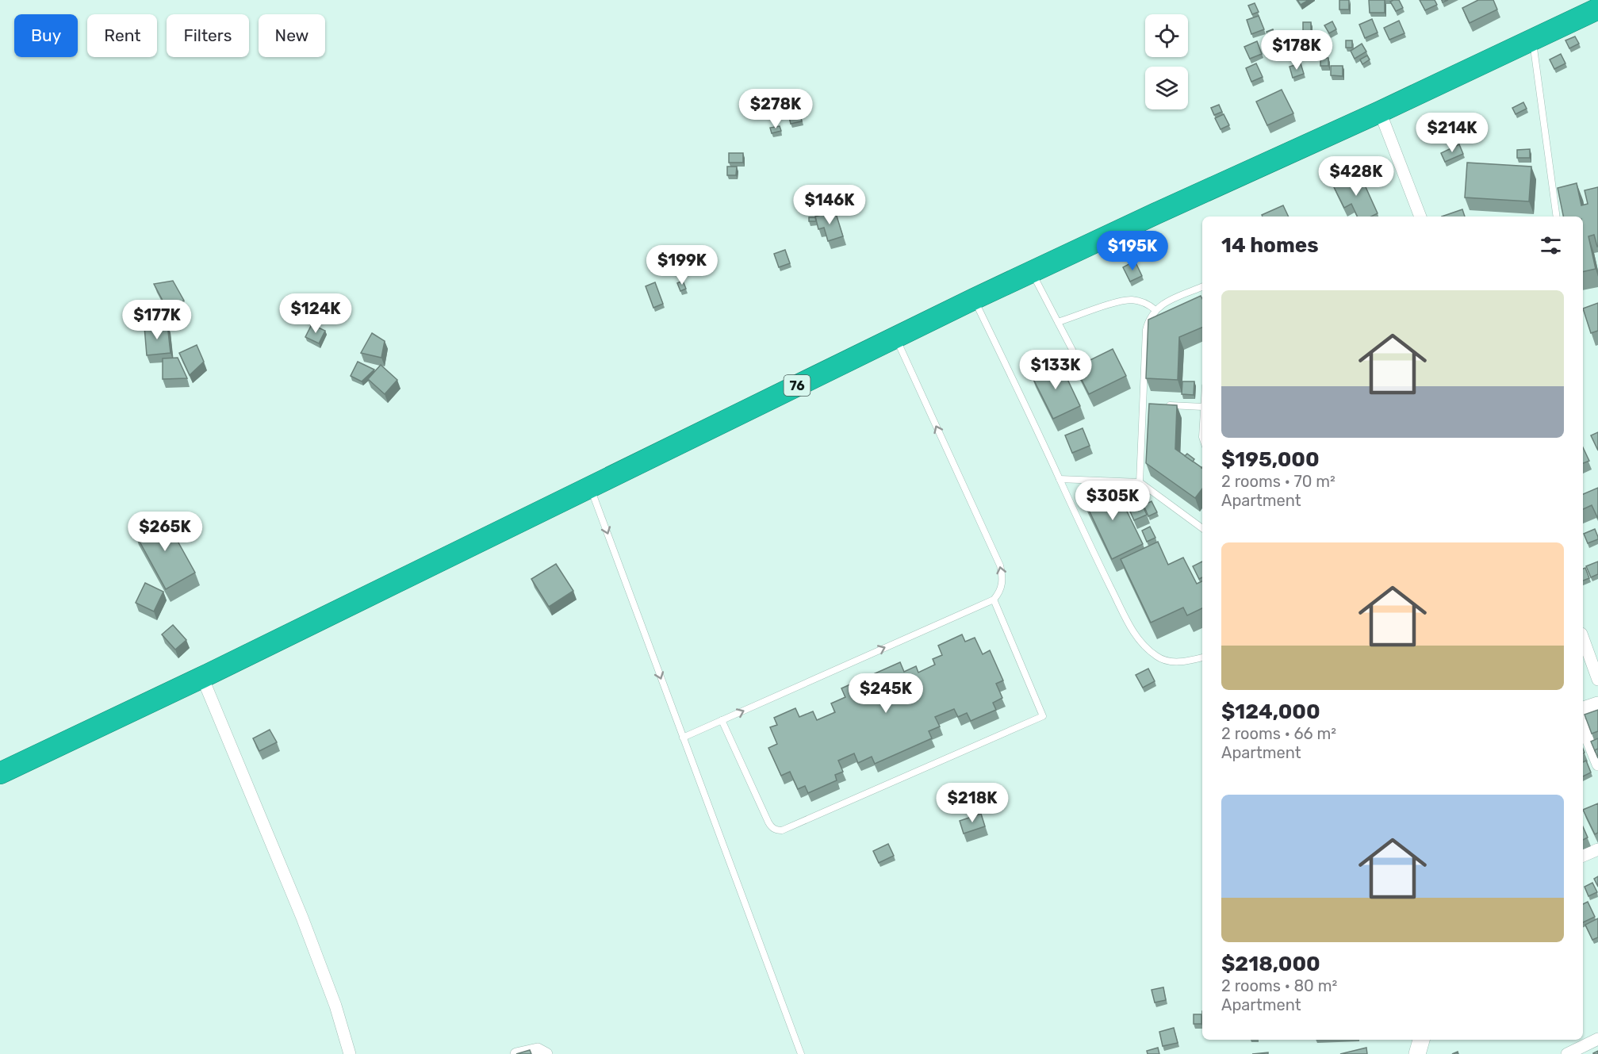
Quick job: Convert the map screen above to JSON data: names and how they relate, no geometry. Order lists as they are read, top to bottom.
{
  "streets": {
    "highway": ["76"]
  },
  "page": {
    "chip": [
      "Buy",
      "Rent",
      "Filters",
      "New"
    ],
    "price": [
      "$178K",
      "$278K",
      "$214K",
      "$428K",
      "$146K",
      "$195K",
      "$199K",
      "$124K",
      "$177K",
      "$133K",
      "$305K",
      "$265K",
      "$245K",
      "$218K"
    ],
    "heading": "14 homes",
    "list": [
      {
        "name": "$195,000",
        "note": "2 rooms · 70 m² · Apartment"
      },
      {
        "name": "$124,000",
        "note": "2 rooms · 66 m² · Apartment"
      },
      {
        "name": "$218,000",
        "note": "2 rooms · 80 m² · Apartment"
      }
    ]
  }
}
